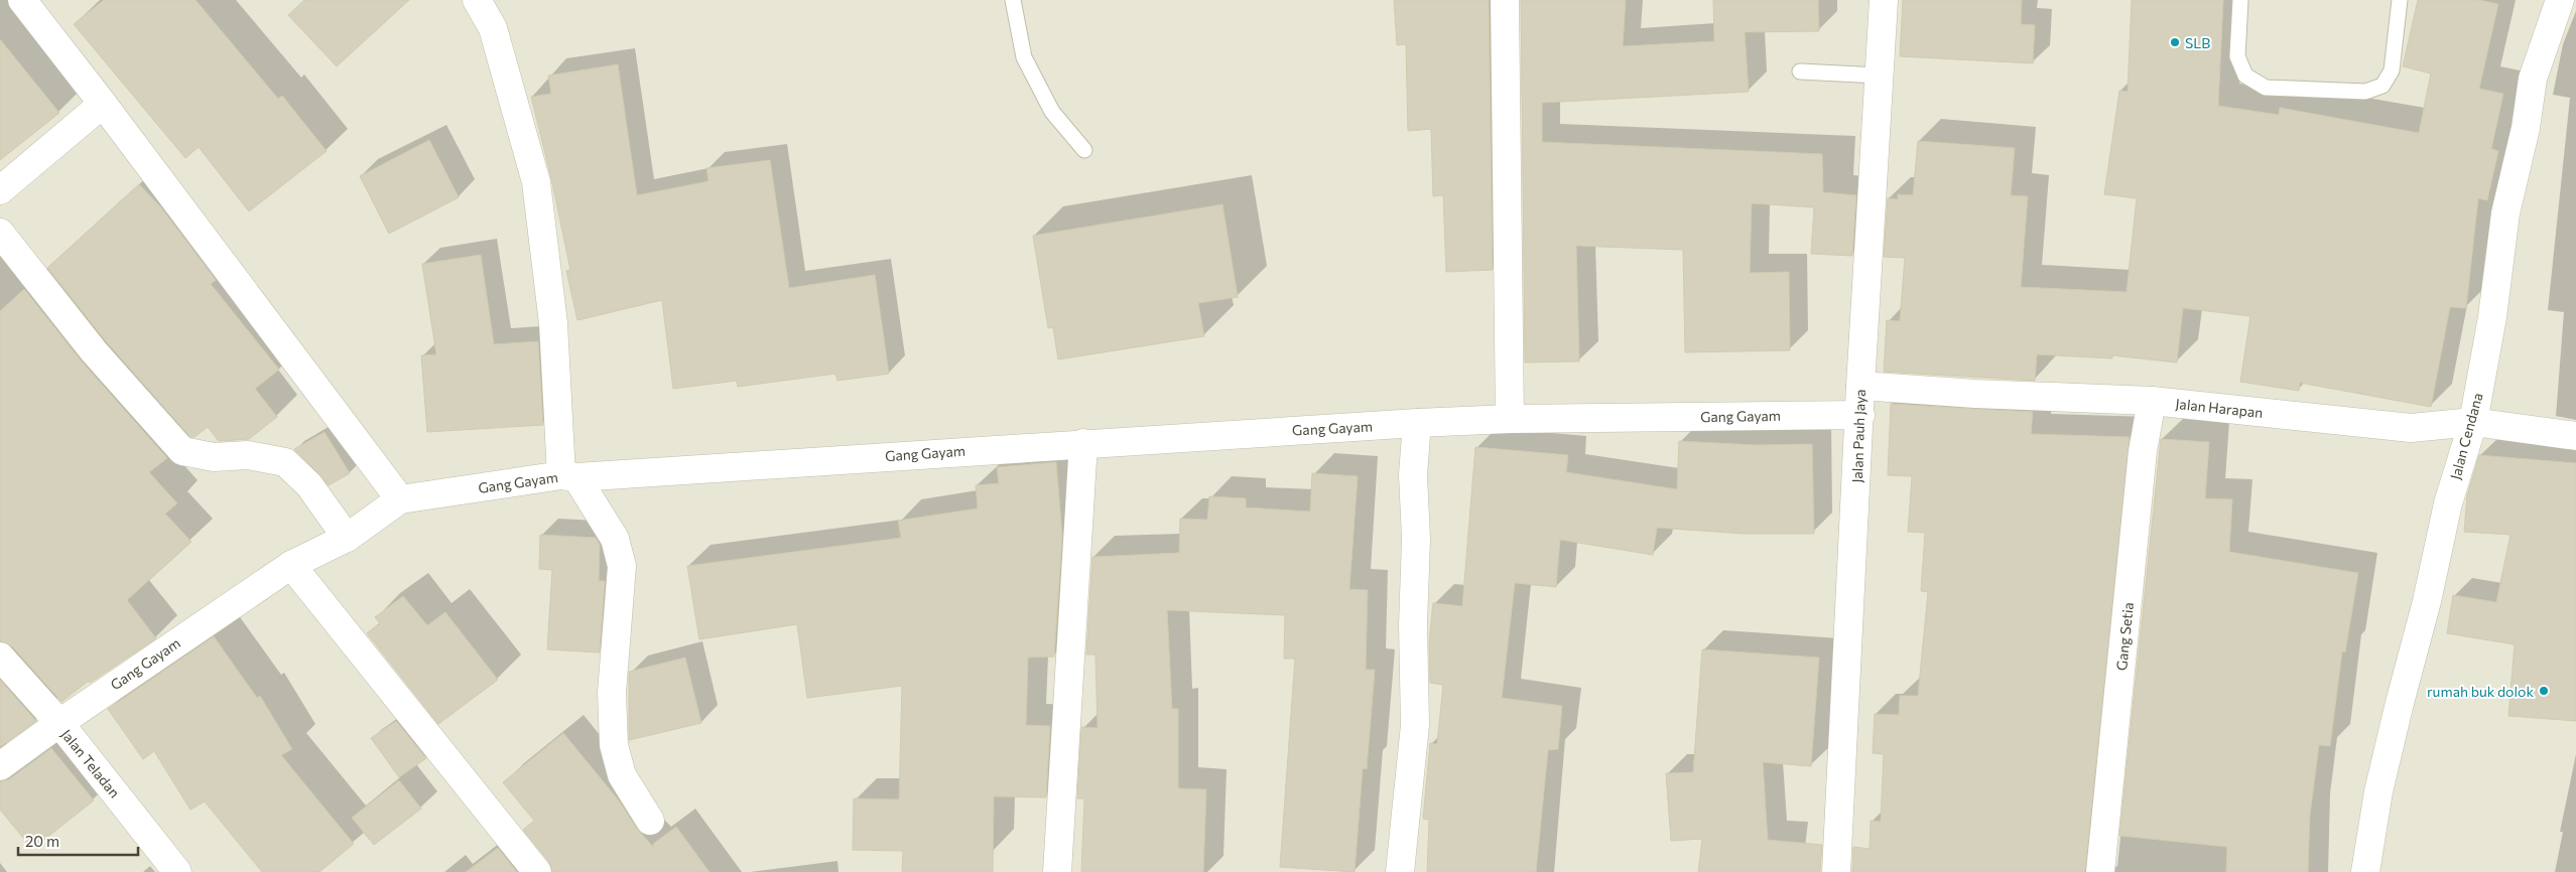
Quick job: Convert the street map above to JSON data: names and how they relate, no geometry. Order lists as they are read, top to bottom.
{
  "streets": {
    "street": [
      "Jalan Harapan",
      "Gang Gayam",
      "Jalan Pauh Jaya",
      "Jalan Cendana",
      "Gang Setia",
      "Jalan Teladan"
    ]
  },
  "crossings": [
    ["Jalan Harapan", "Jalan Pauh Jaya"],
    ["Jalan Harapan", "Jalan Cendana"],
    ["Jalan Harapan", "Gang Setia"],
    ["Gang Gayam", "Jalan Pauh Jaya"],
    ["Gang Gayam", "Jalan Teladan"]
  ],
  "places": ["SLB", "rumah buk dolok"],
  "scale_bar": "20 m"
}
